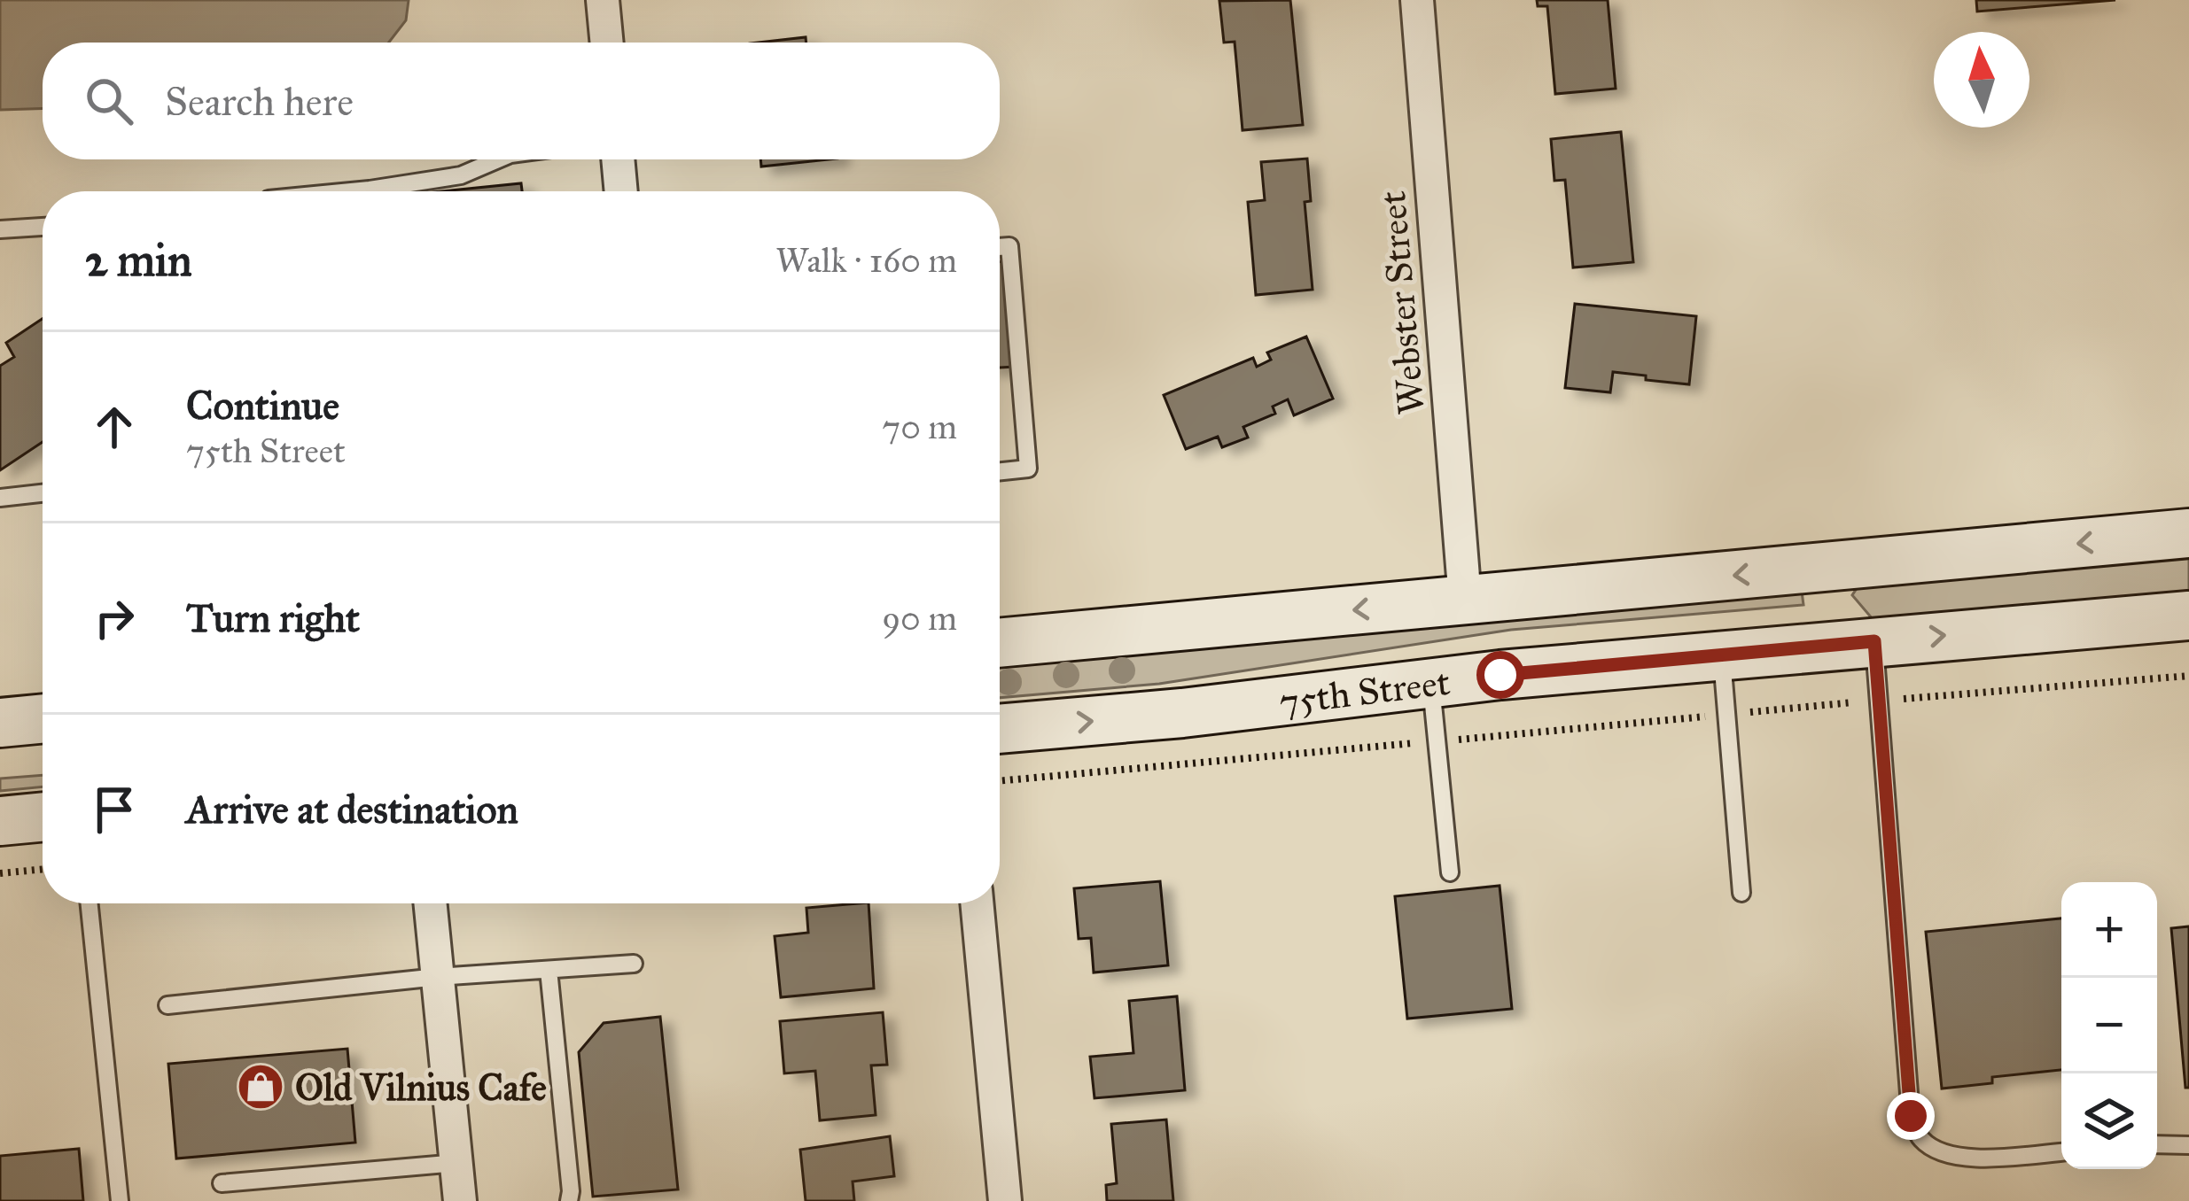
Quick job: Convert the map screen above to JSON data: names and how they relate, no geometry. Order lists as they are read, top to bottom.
{
  "streets": {
    "main road": ["75th Street"],
    "street": ["Webster Street"]
  },
  "places": {
    "shop": ["Old Vilnius Cafe"]
  },
  "north": "top",
  "page": {
    "search": "Search here",
    "heading": ["2 min", "Walk · 160 m"],
    "list": [
      ["Continue", "75th Street", "70 m"],
      ["Turn right", "90 m"],
      "Arrive at destination"
    ],
    "map_buttons": ["+", "−"]
  }
}
